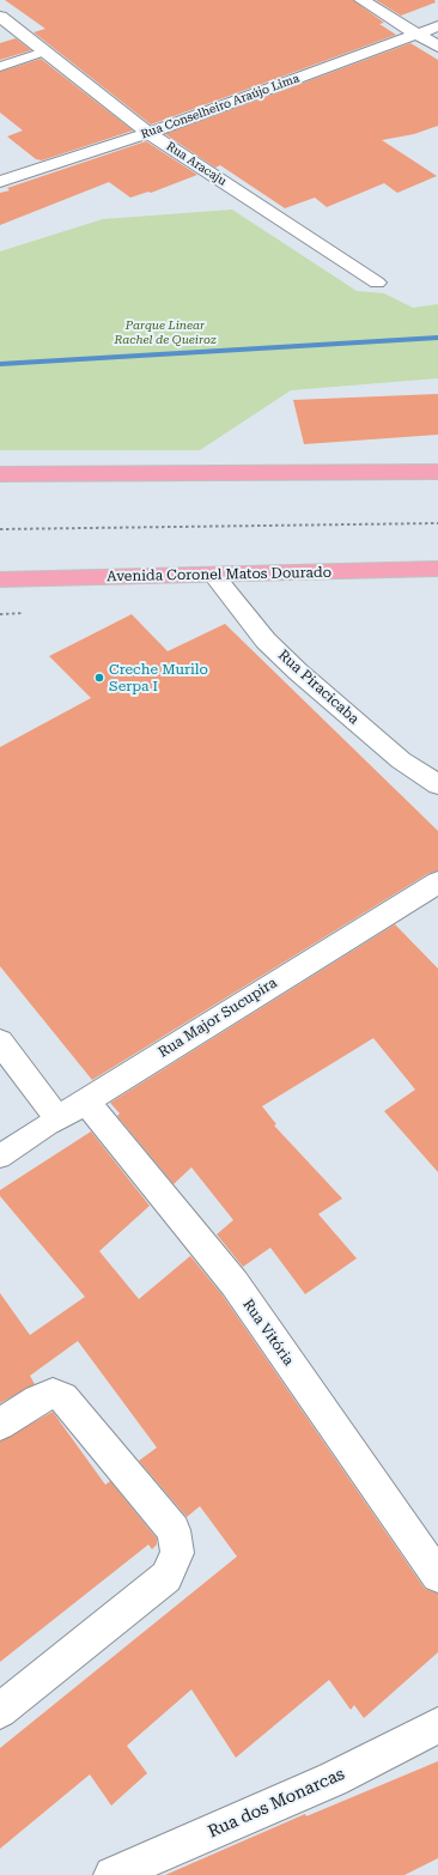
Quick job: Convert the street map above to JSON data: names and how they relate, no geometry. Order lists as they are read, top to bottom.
{
  "streets": {
    "main road": ["Avenida Coronel Matos Dourado"],
    "street": [
      "Rua Conselheiro Araújo Lima",
      "Rua Aracaju",
      "Rua Piracicaba",
      "Rua Major Sucupira",
      "Rua Vitória",
      "Rua dos Monarcas"
    ]
  },
  "crossings": [
    ["Rua Conselheiro Araújo Lima", "Rua Aracaju"],
    ["Avenida Coronel Matos Dourado", "Rua Piracicaba"],
    ["Rua Major Sucupira", "Rua Vitória"]
  ],
  "parks": ["Parque Linear Rachel de Queiroz"],
  "places": ["Creche Murilo Serpa I"]
}
